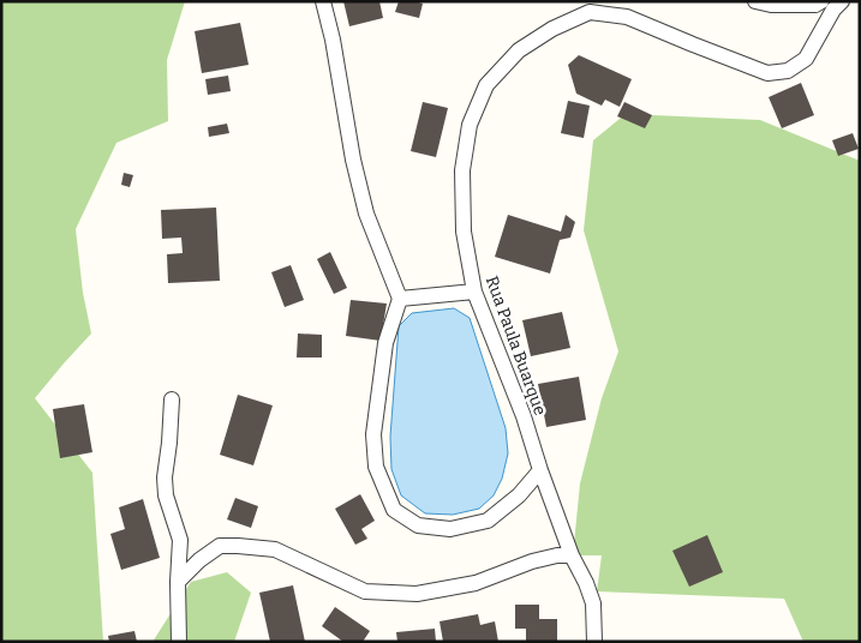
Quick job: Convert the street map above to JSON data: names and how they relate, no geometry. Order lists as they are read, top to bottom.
{
  "streets": {
    "street": ["Rua Paula Buarque"]
  }
}
